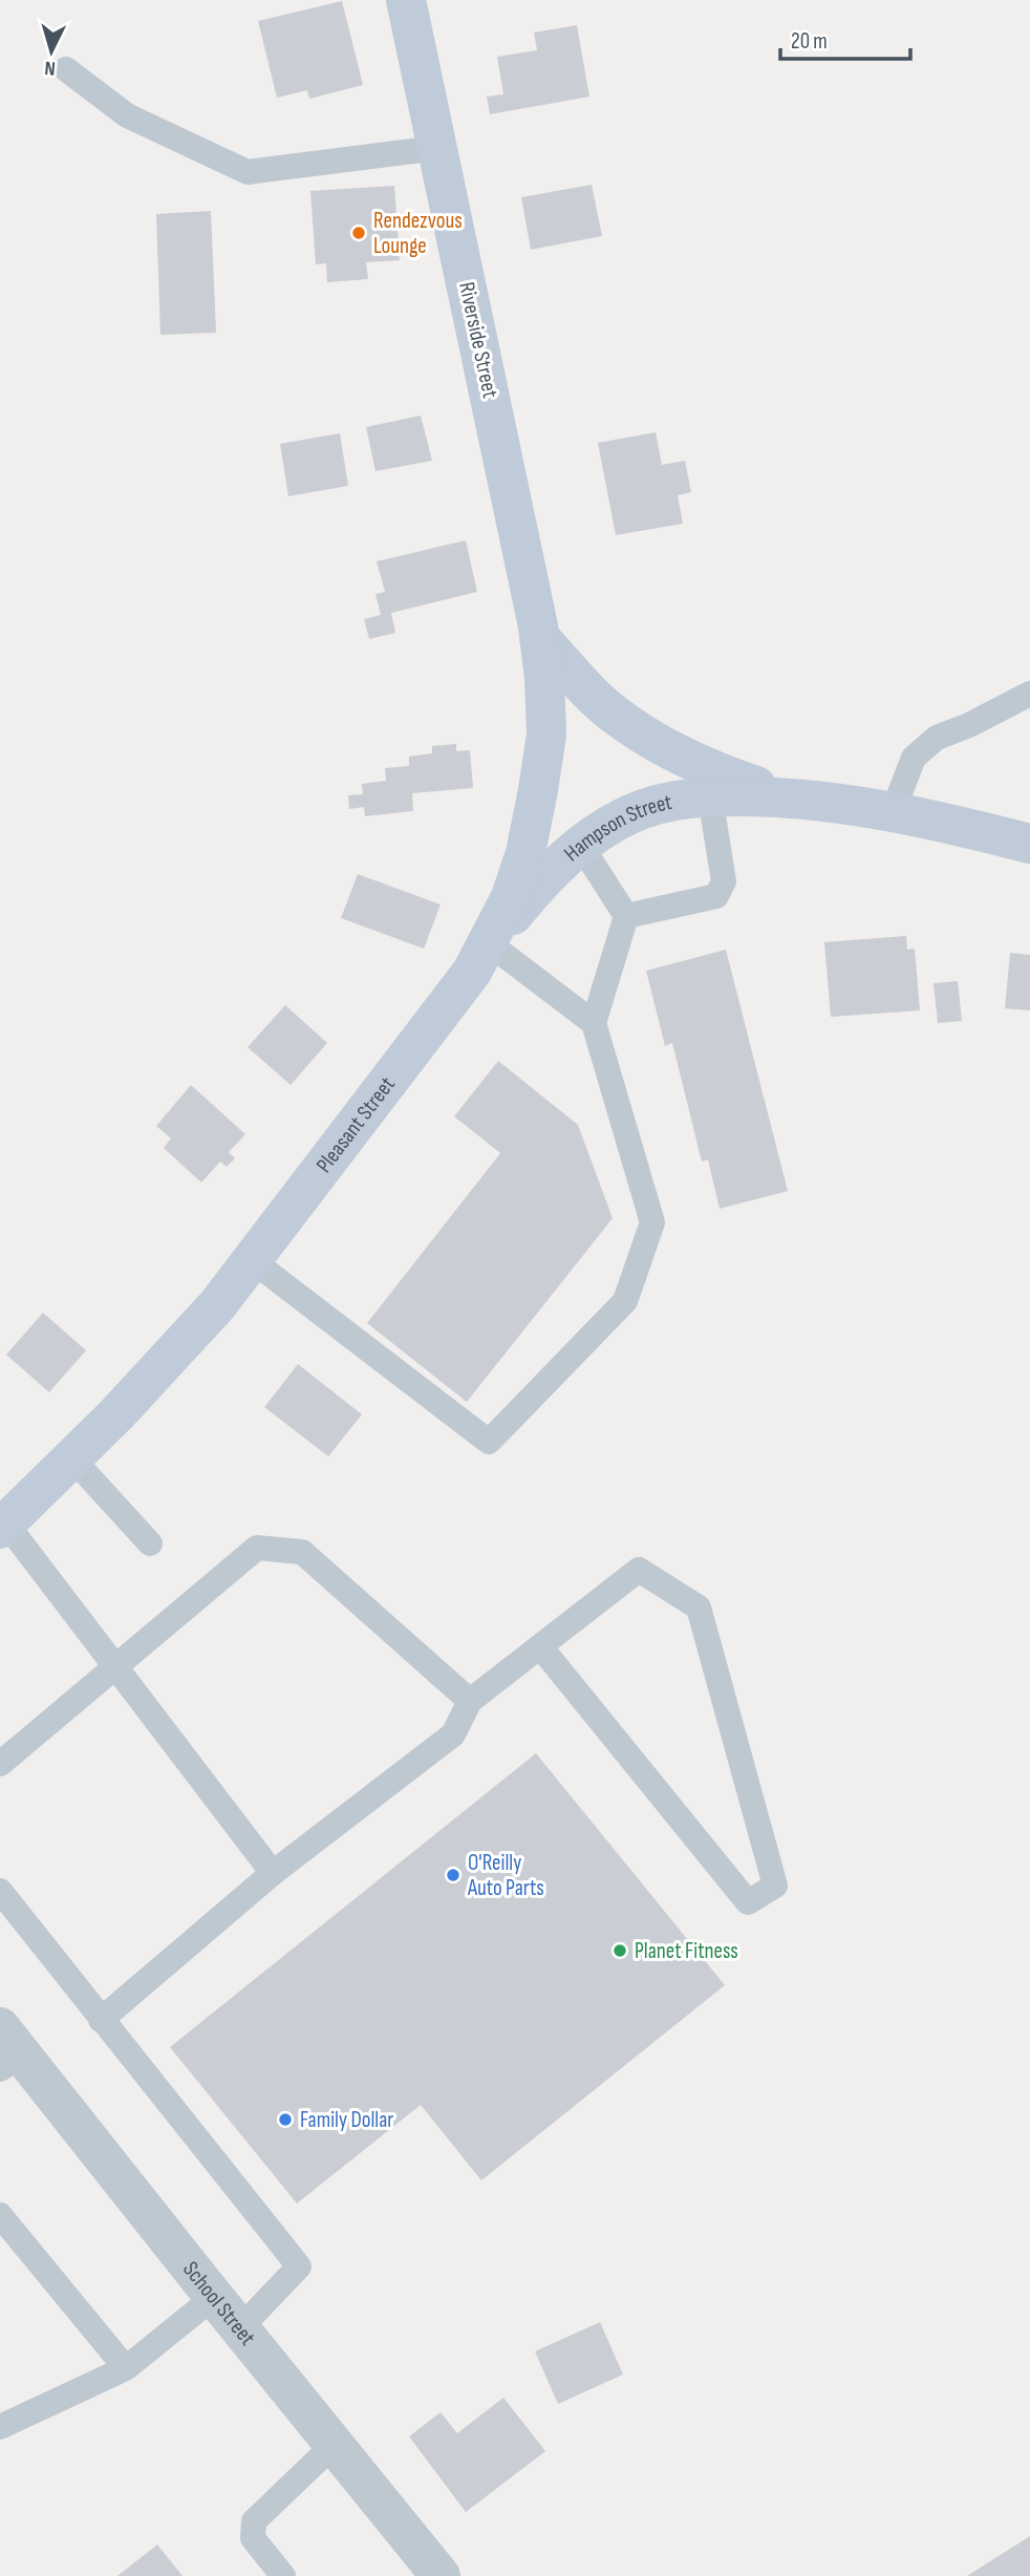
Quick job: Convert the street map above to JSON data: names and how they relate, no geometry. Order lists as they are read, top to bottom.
{
  "streets": {
    "main road": ["Riverside Street", "Hampson Street", "Pleasant Street"],
    "street": ["School Street"]
  },
  "crossings": [
    ["Riverside Street", "Hampson Street"],
    ["Riverside Street", "Pleasant Street"],
    ["Hampson Street", "Pleasant Street"]
  ],
  "places": [
    "Rendezvous Lounge",
    "O'Reilly Auto Parts",
    "Planet Fitness",
    "Family Dollar"
  ],
  "scale_bar": "20 m",
  "north": "bottom"
}
